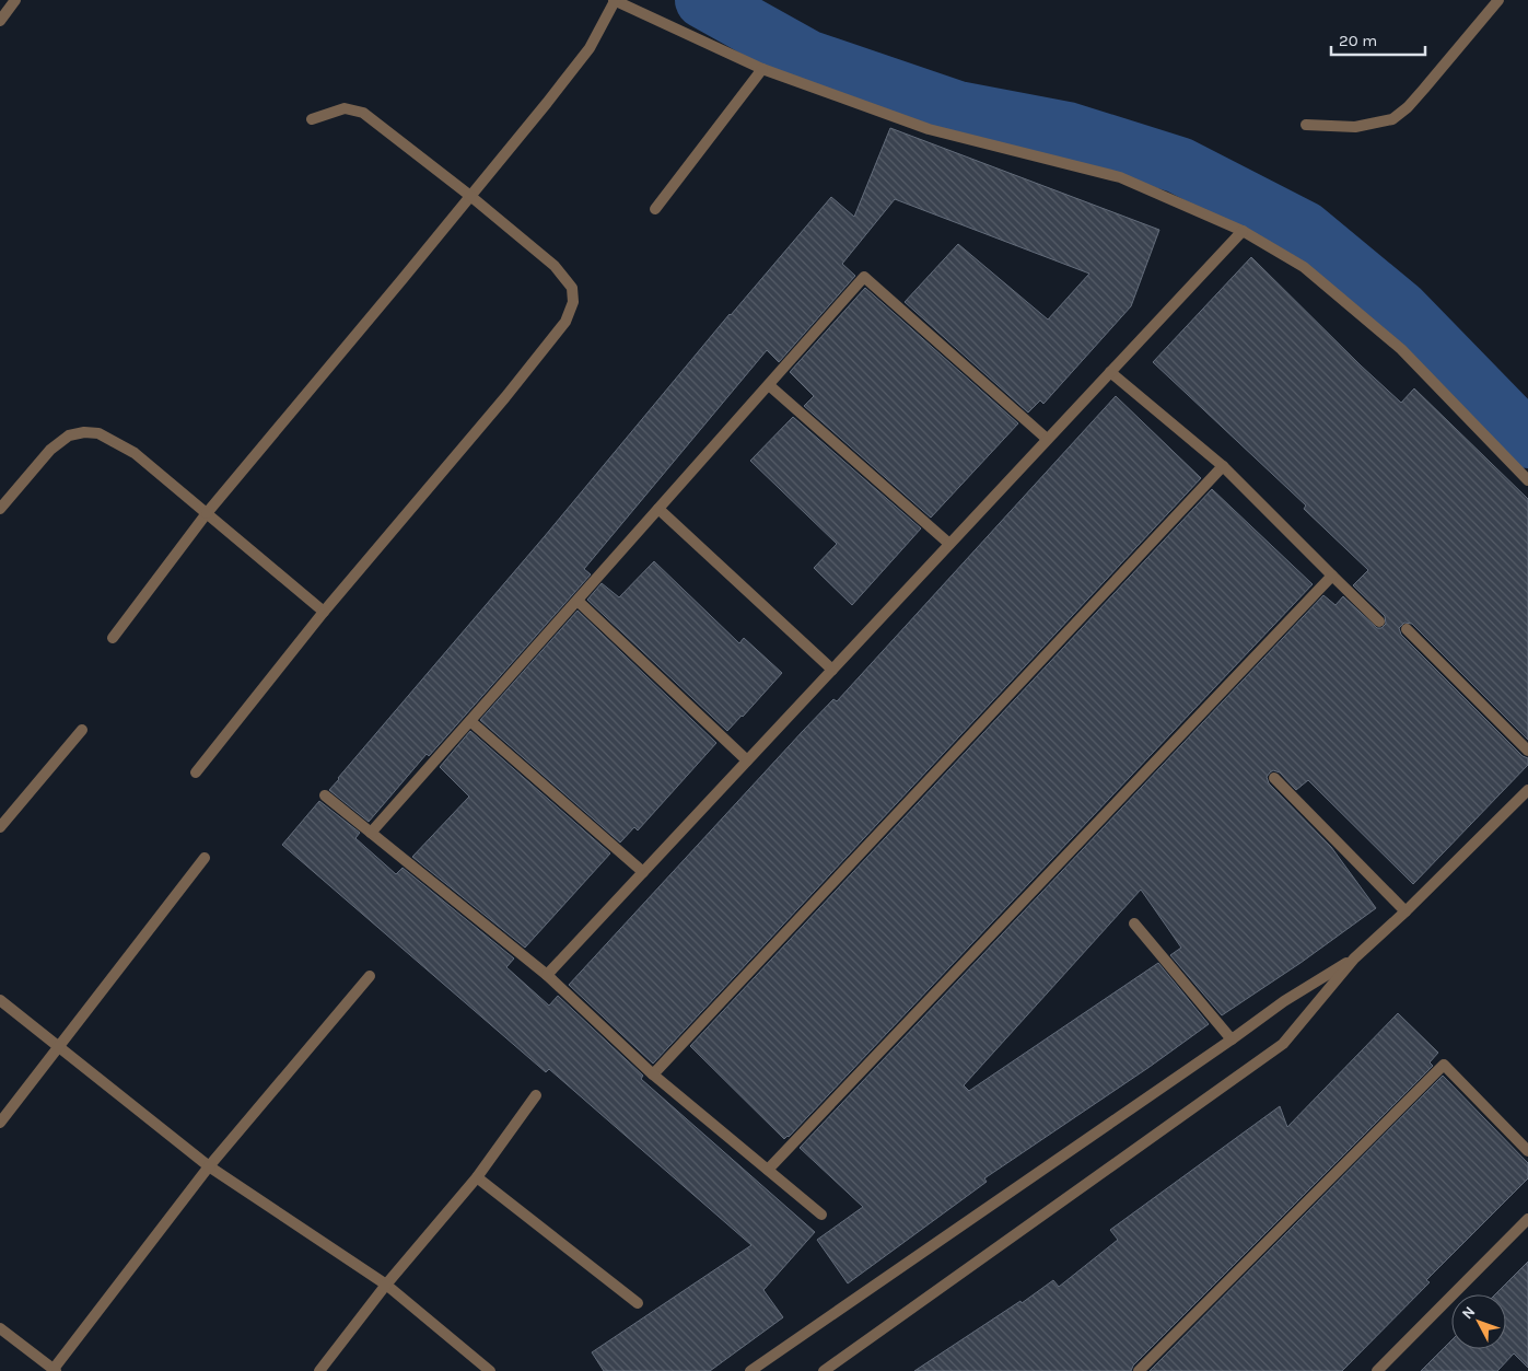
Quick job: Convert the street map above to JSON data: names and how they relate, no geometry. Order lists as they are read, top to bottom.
{
  "scale_bar": "20 m",
  "north": "top left"
}
